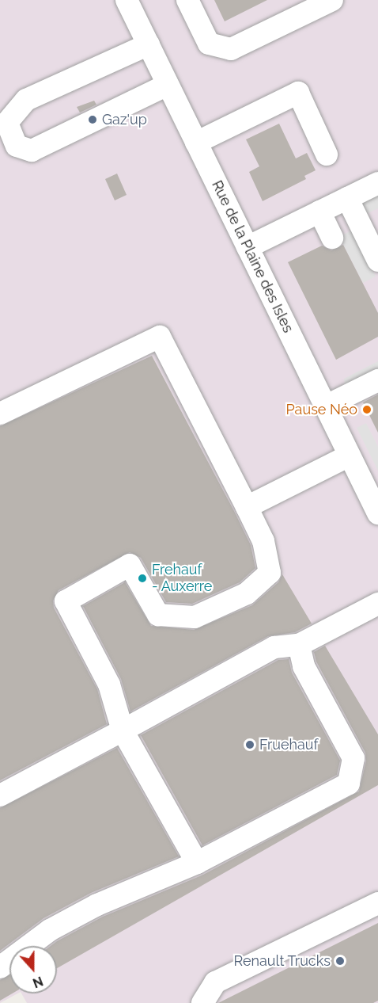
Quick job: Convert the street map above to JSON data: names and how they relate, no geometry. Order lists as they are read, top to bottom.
{
  "streets": {
    "street": ["Rue de la Plaine des Isles"]
  },
  "places": [
    "Gaz'up",
    "Pause Néo",
    "Frehauf - Auxerre",
    "Fruehauf",
    "Renault Trucks"
  ],
  "north": "bottom"
}
